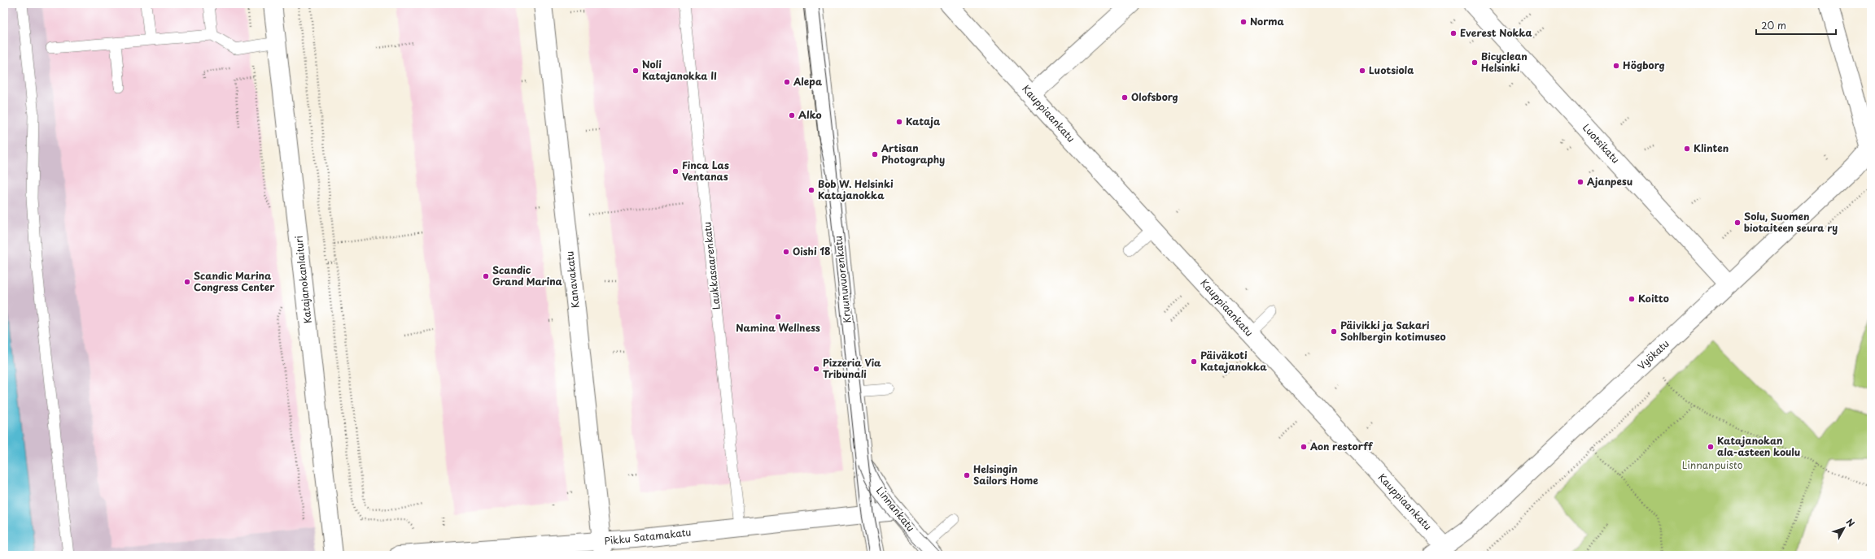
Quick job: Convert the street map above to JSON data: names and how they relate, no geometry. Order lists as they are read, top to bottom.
{
  "streets": {
    "street": [
      "Kauppiaankatu",
      "Luotsikatu",
      "Katajanokanlaituri",
      "Kanavakatu",
      "Kruunuvuorenkatu",
      "Vyökatu",
      "Linnankatu",
      "Pikku Satamakatu"
    ],
    "lane": ["Laukkasaarenkatu"]
  },
  "crossings": [
    ["Kauppiaankatu", "Vyökatu"],
    ["Luotsikatu", "Vyökatu"],
    ["Laukkasaarenkatu", "Pikku Satamakatu"],
    ["Kanavakatu", "Pikku Satamakatu"],
    ["Kruunuvuorenkatu", "Linnankatu"],
    ["Kruunuvuorenkatu", "Pikku Satamakatu"],
    ["Linnankatu", "Pikku Satamakatu"]
  ],
  "parks": ["Linnanpuisto"],
  "places": [
    "Norma",
    "Everest Nokka",
    "Bicyclean Helsinki",
    "Högborg",
    "Noli Katajanokka II",
    "Luotsiola",
    "Alepa",
    "Olofsborg",
    "Alko",
    "Kataja",
    "Klinten",
    "Artisan Photography",
    "Finca Las Ventanas",
    "Ajanpesu",
    "Bob W. Helsinki Katajanokka",
    "Solu, Suomen biotaiteen seura ry",
    "Oishi 18",
    "Scandic Grand Marina",
    "Scandic Marina Congress Center",
    "Koitto",
    "Namina Wellness",
    "Päivikki ja Sakari Sohlbergin kotimuseo",
    "Päiväkoti Katajanokka",
    "Pizzeria Via Tribunali",
    "Aon restorff",
    "Katajanokan ala-asteen koulu",
    "Helsingin Sailors Home"
  ],
  "scale_bar": "20 m",
  "north": "top right"
}
